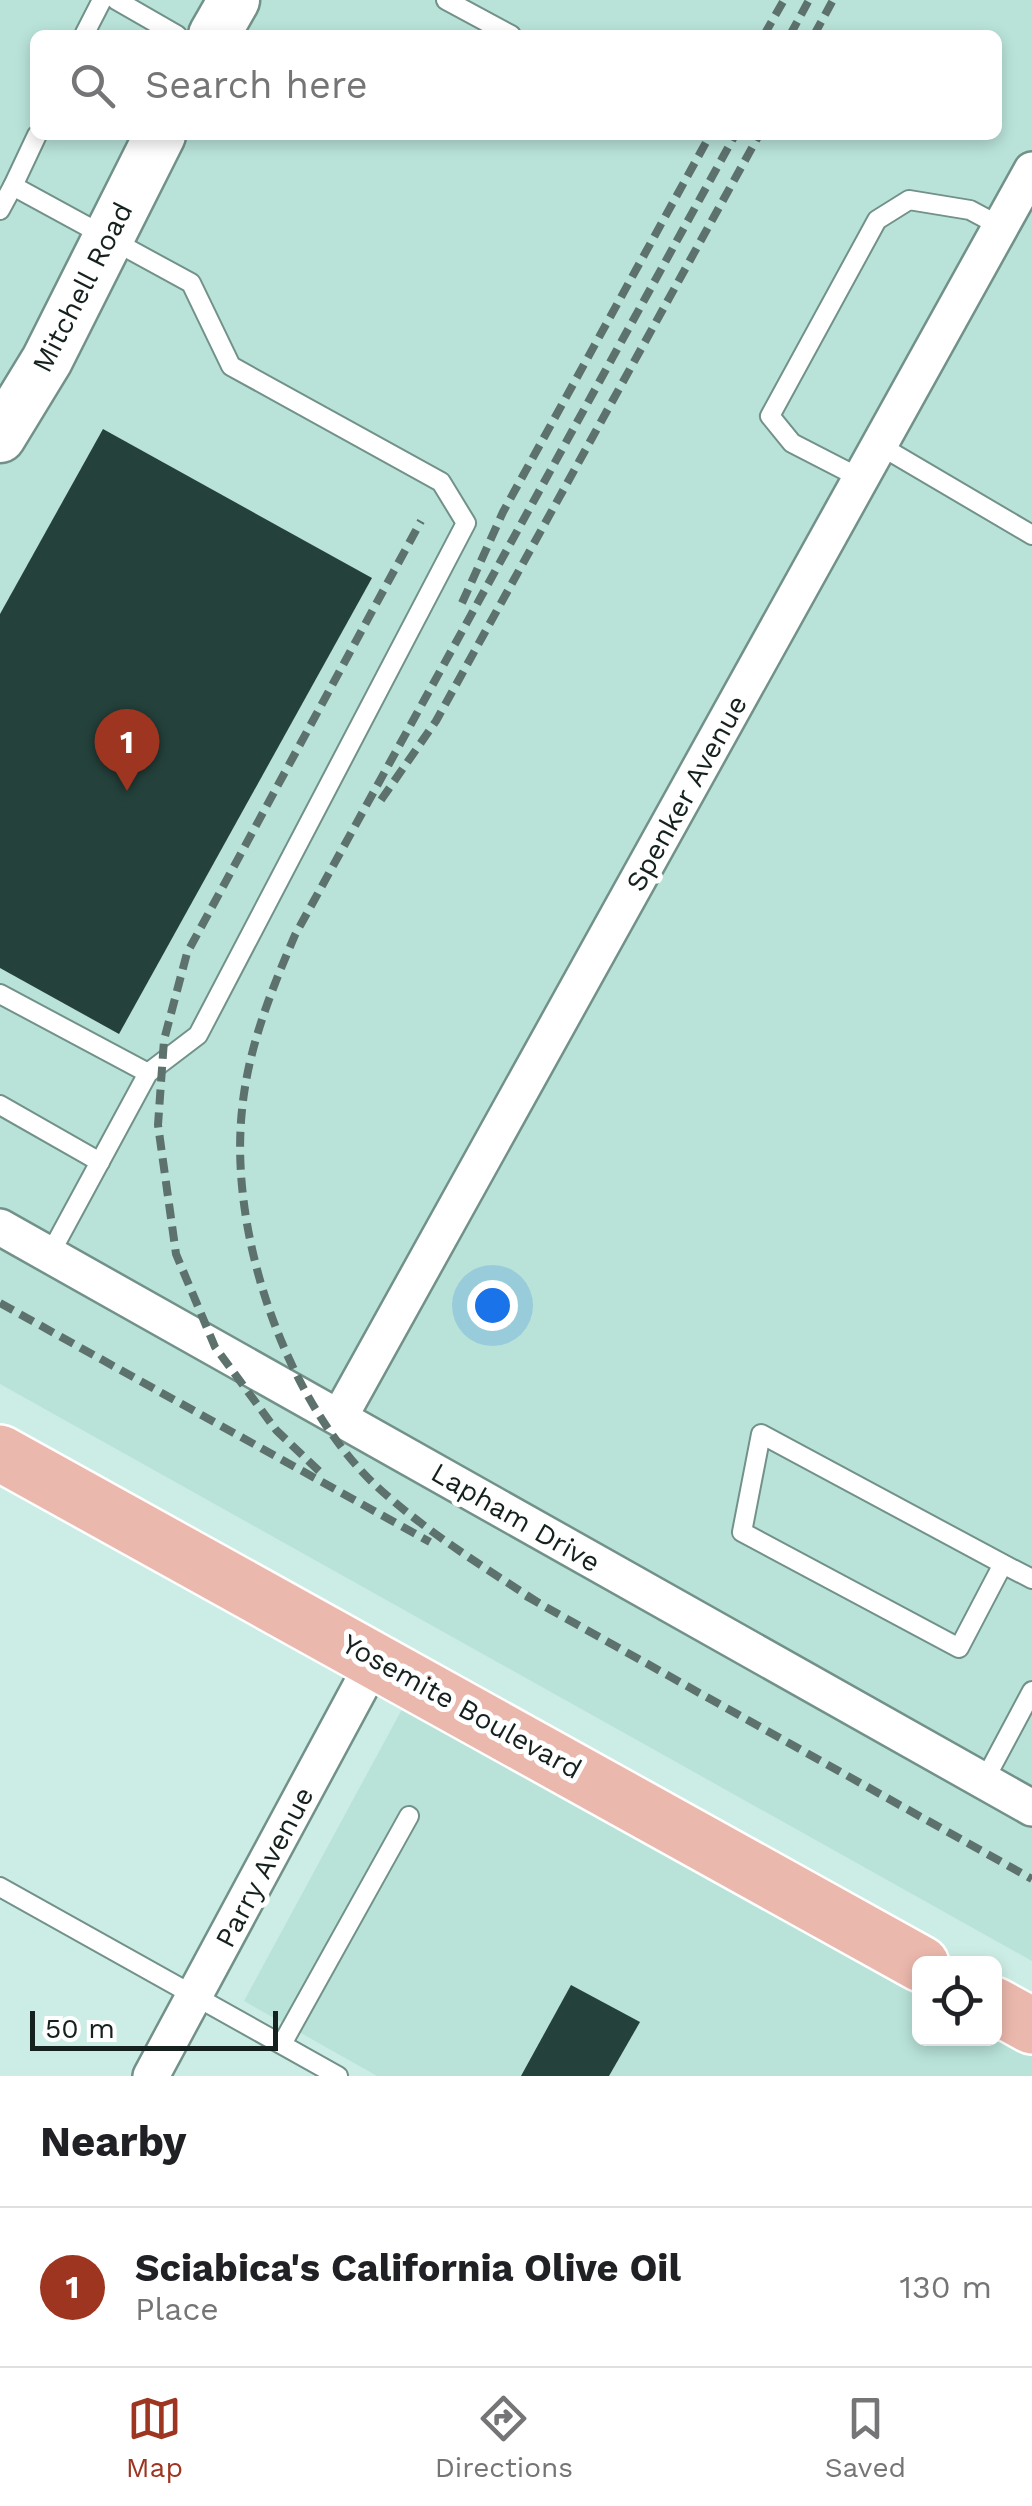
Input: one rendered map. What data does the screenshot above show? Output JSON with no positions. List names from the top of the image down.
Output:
{
  "streets": {
    "main road": ["Mitchell Road", "Yosemite Boulevard"],
    "street": ["Spenker Avenue", "Lapham Drive", "Parry Avenue"]
  },
  "crossings": [
    ["Spenker Avenue", "Lapham Drive"],
    ["Yosemite Boulevard", "Parry Avenue"]
  ],
  "scale_bar": "50 m",
  "page": {
    "search": "Search here",
    "pins": "1",
    "scale": "50 m",
    "heading": "Nearby",
    "list": [
      {
        "mark": "1",
        "name": "Sciabica's California Olive Oil",
        "note": "Place",
        "value": "130 m"
      }
    ],
    "nav": ["Map", "Directions", "Saved"]
  }
}
